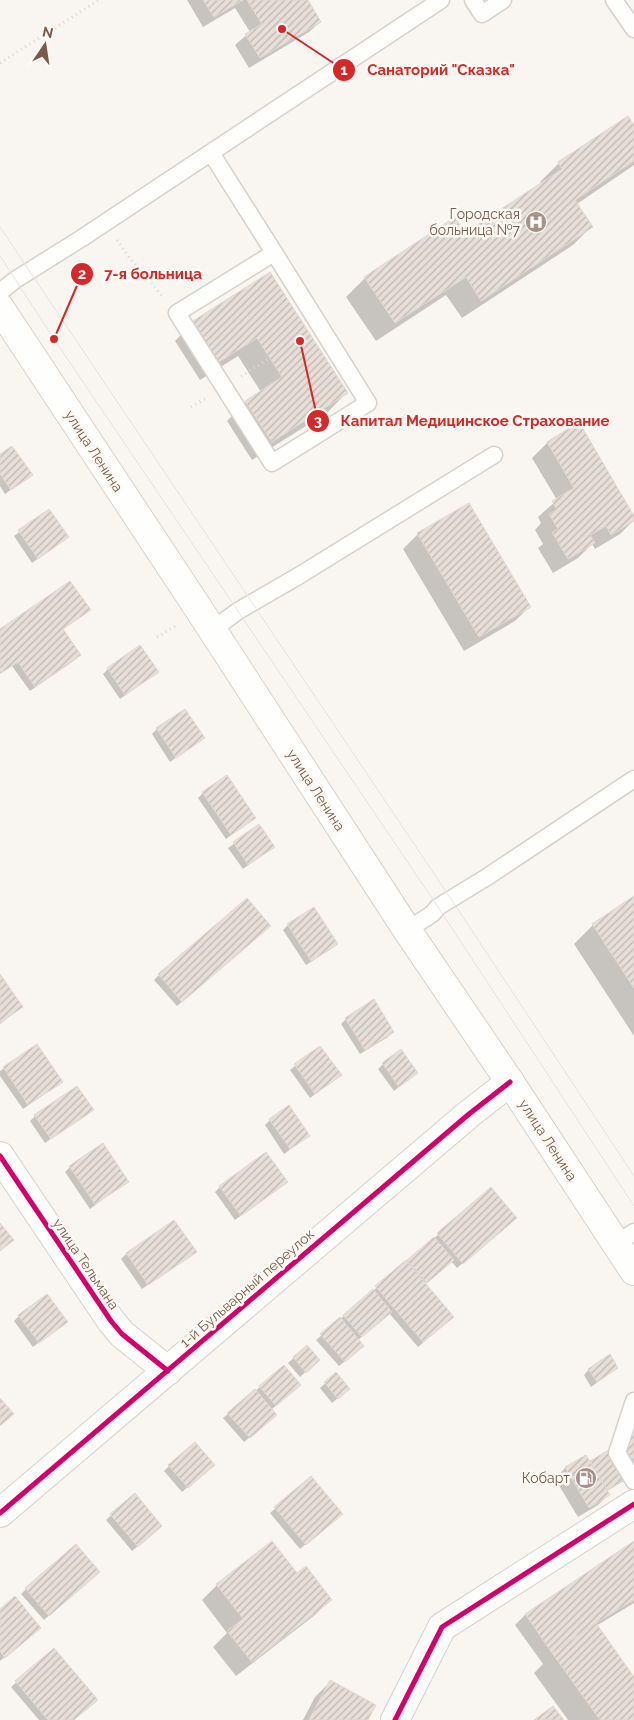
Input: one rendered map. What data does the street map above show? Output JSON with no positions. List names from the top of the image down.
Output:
{
  "streets": {
    "street": ["улица Ленина", "улица Тельмана", "1-й Бульварный переулок"]
  },
  "crossings": [
    ["улица Ленина", "1-й Бульварный переулок"],
    ["улица Тельмана", "1-й Бульварный переулок"]
  ],
  "places": {
    "other": ["Санаторий \"Сказка\"", "7-я больница", "Капитал Медицинское Страхование"],
    "hospital": ["Городская больница №7"],
    "fuel station": ["Кобарт"]
  },
  "north": "top"
}
